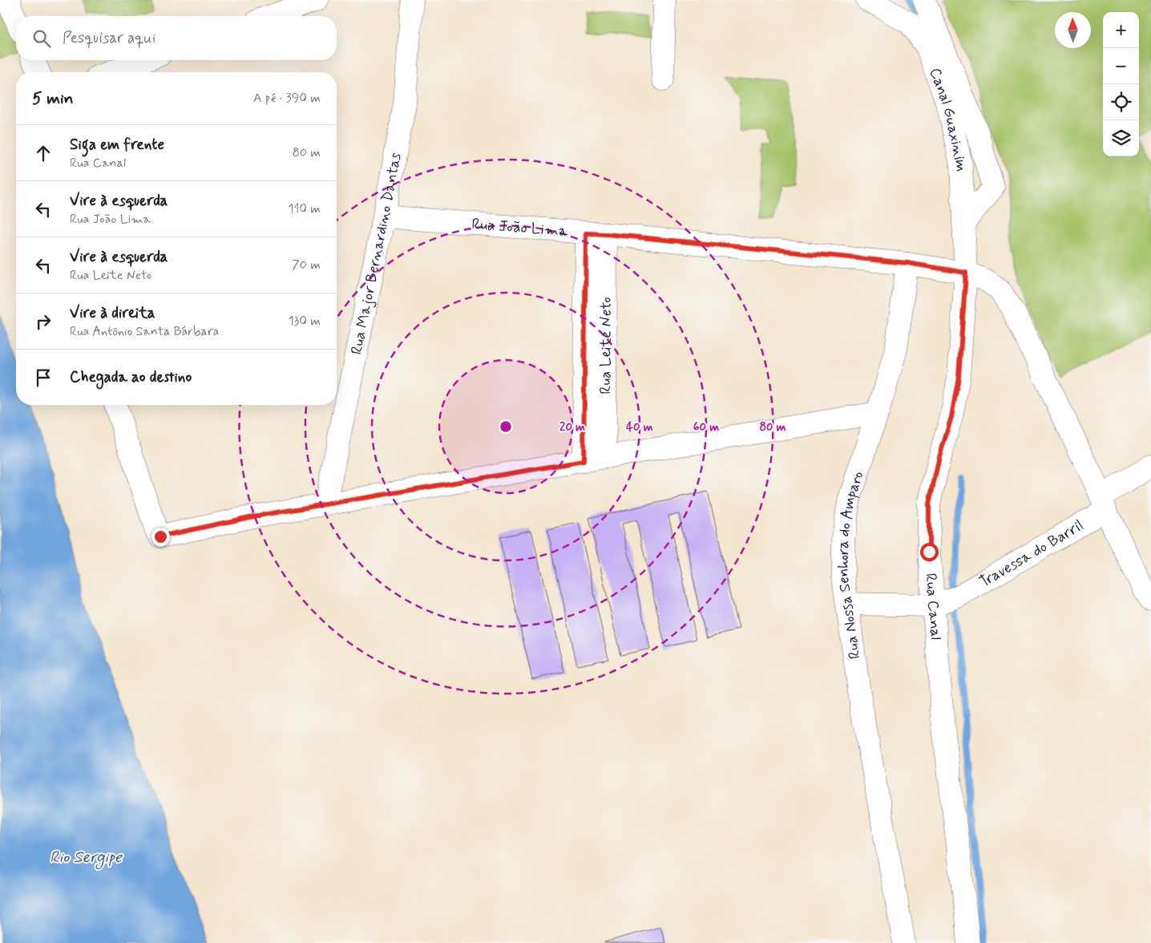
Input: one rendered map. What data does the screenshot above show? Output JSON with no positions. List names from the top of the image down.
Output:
{
  "streets": {
    "street": [
      "Canal Guaxinim",
      "Rua João Lima",
      "Rua Major Bernardino Dantas",
      "Rua Leite Neto",
      "Travessa do Barril",
      "Rua Nossa Senhora do Amparo",
      "Rua Canal"
    ]
  },
  "crossings": [
    ["Canal Guaxinim", "Rua João Lima"],
    ["Canal Guaxinim", "Rua Canal"],
    ["Rua João Lima", "Rua Major Bernardino Dantas"],
    ["Rua João Lima", "Rua Leite Neto"],
    ["Rua João Lima", "Travessa do Barril"],
    ["Rua João Lima", "Rua Nossa Senhora do Amparo"],
    ["Rua João Lima", "Rua Canal"],
    ["Travessa do Barril", "Rua Canal"]
  ],
  "water": ["Rio Sergipe"],
  "north": "top",
  "page": {
    "map_buttons": ["+", "−"],
    "search": "Pesquisar aqui",
    "heading": ["5 min", "A pé · 390 m"],
    "list": [
      ["Siga em frente", "Rua Canal", "80 m"],
      ["Vire à esquerda", "Rua João Lima", "110 m"],
      ["Vire à esquerda", "Rua Leite Neto", "70 m"],
      ["Vire à direita", "Rua Antônio Santa Bárbara", "130 m"],
      "Chegada ao destino"
    ]
  },
  "rings": [
    "20 m",
    "40 m",
    "60 m",
    "80 m"
  ]
}
